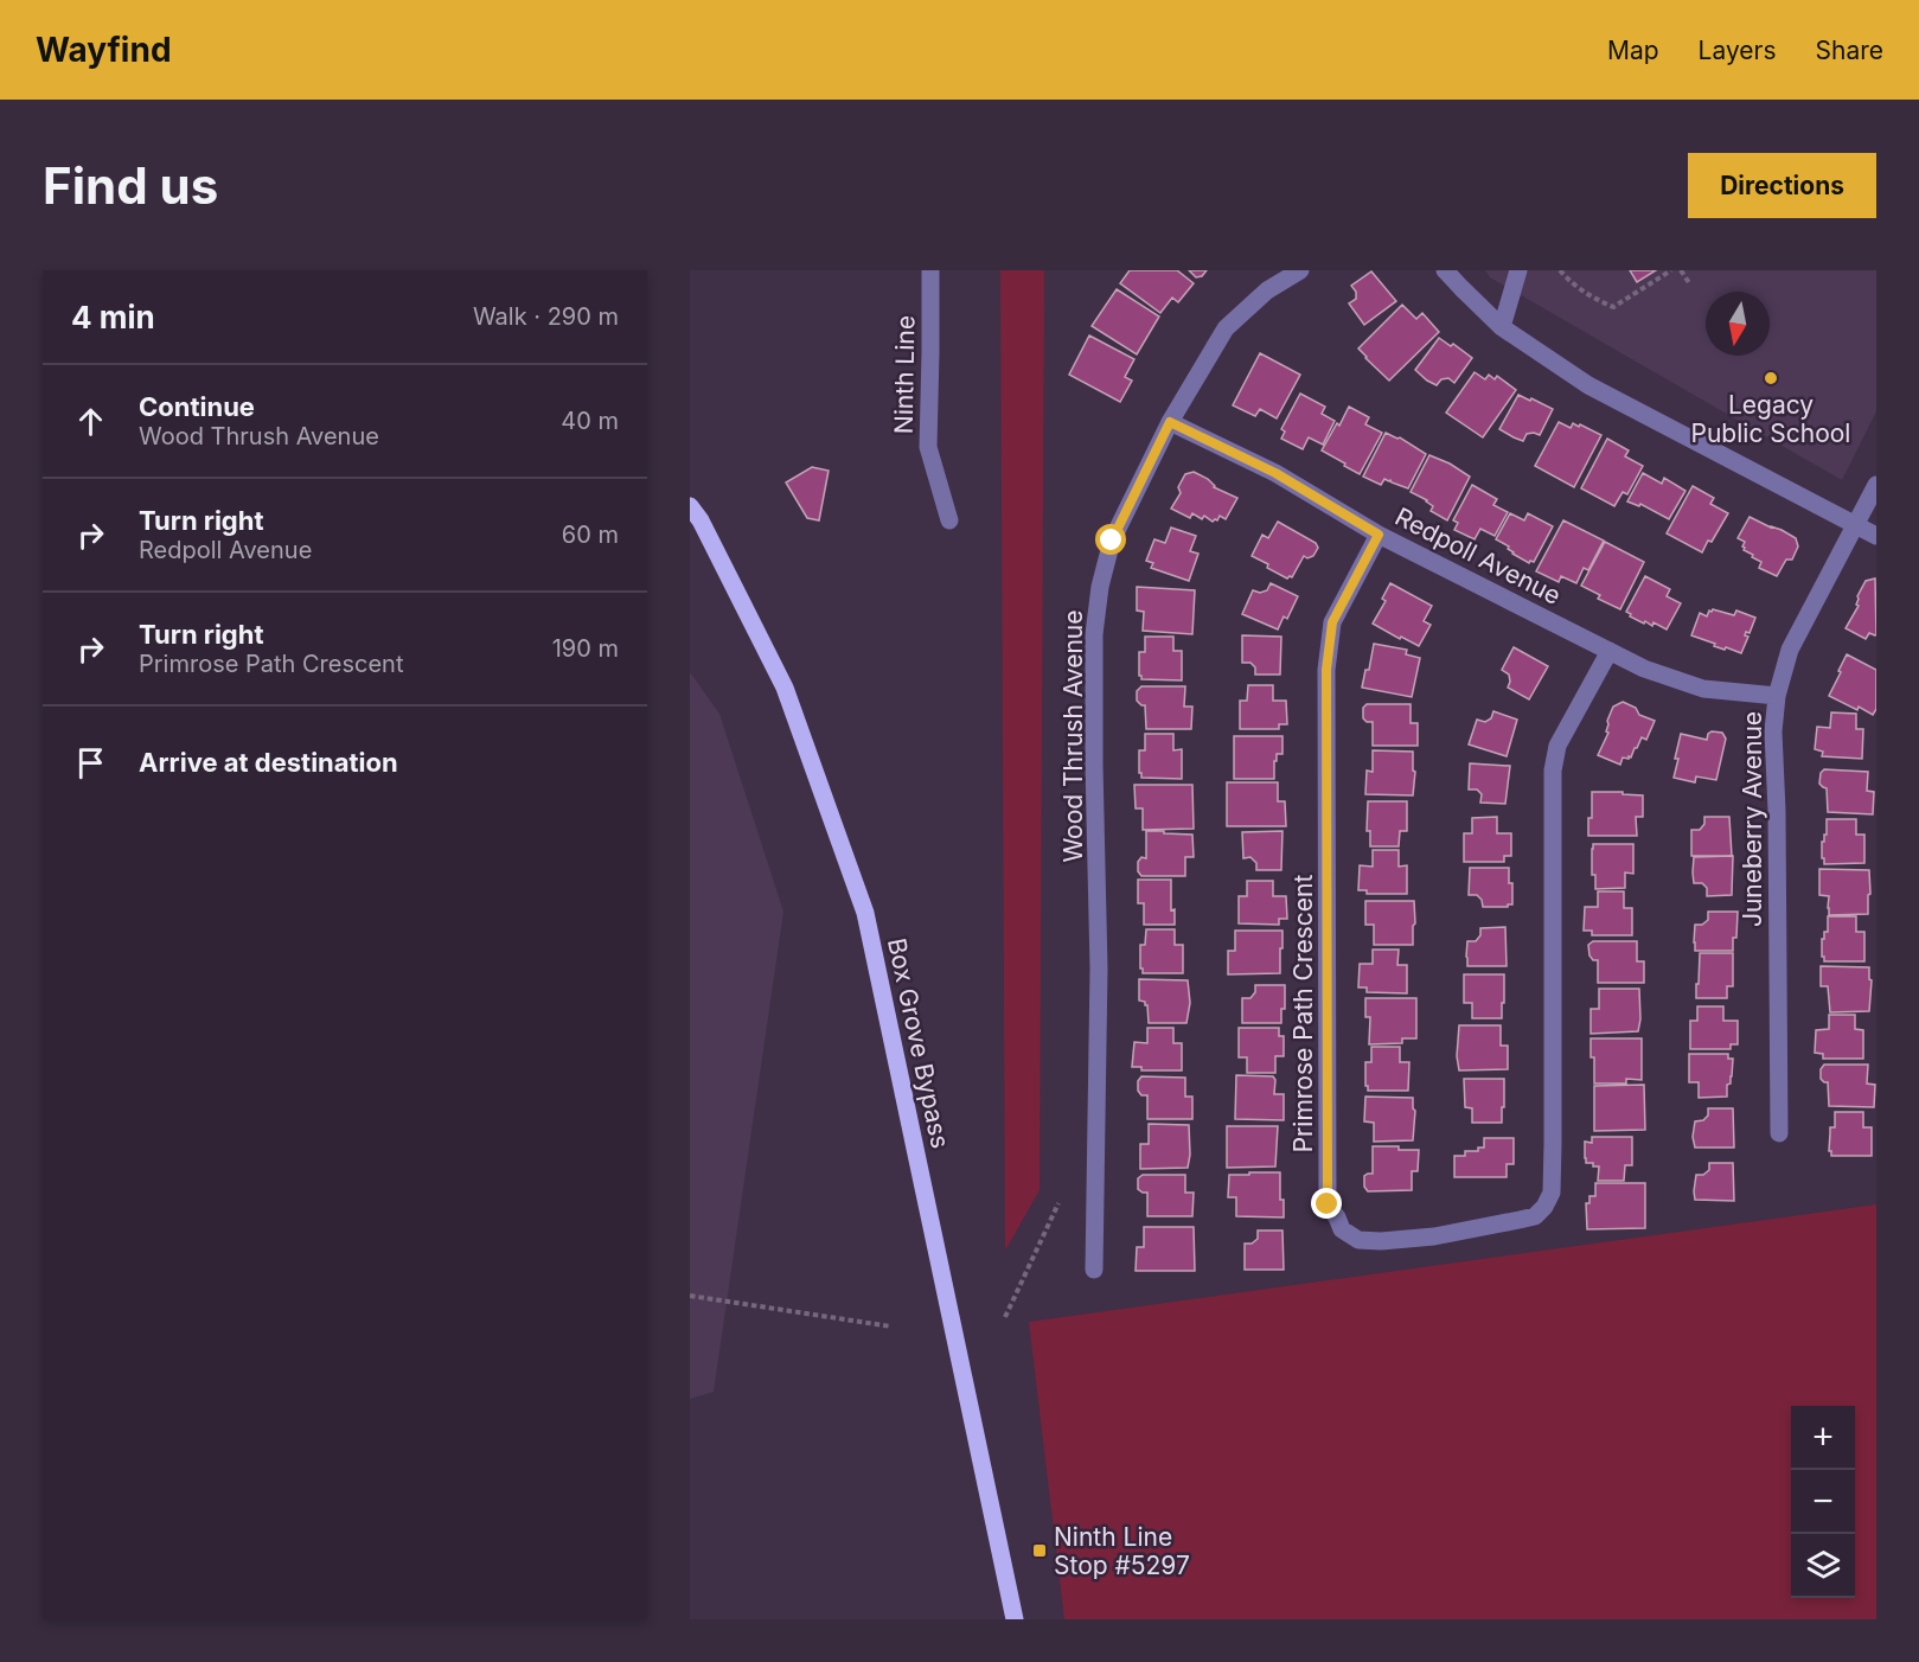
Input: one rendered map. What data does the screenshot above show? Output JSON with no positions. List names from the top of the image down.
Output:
{
  "streets": {
    "main road": ["Box Grove Bypass"],
    "street": [
      "Ninth Line",
      "Redpoll Avenue",
      "Wood Thrush Avenue",
      "Juneberry Avenue",
      "Primrose Path Crescent"
    ]
  },
  "crossings": [
    ["Redpoll Avenue", "Wood Thrush Avenue"],
    ["Redpoll Avenue", "Juneberry Avenue"],
    ["Redpoll Avenue", "Primrose Path Crescent"]
  ],
  "places": {
    "other": ["Legacy Public School"],
    "transit": ["Ninth Line Stop #5297"]
  },
  "north": "bottom",
  "page": {
    "header": "Wayfind",
    "nav": ["Map", "Layers", "Share"],
    "buttons": "Directions",
    "title": "Find us",
    "heading": ["4 min", "Walk · 290 m"],
    "list": [
      ["Continue", "Wood Thrush Avenue", "40 m"],
      ["Turn right", "Redpoll Avenue", "60 m"],
      ["Turn right", "Primrose Path Crescent", "190 m"],
      "Arrive at destination"
    ],
    "map_buttons": ["+", "−"]
  }
}
